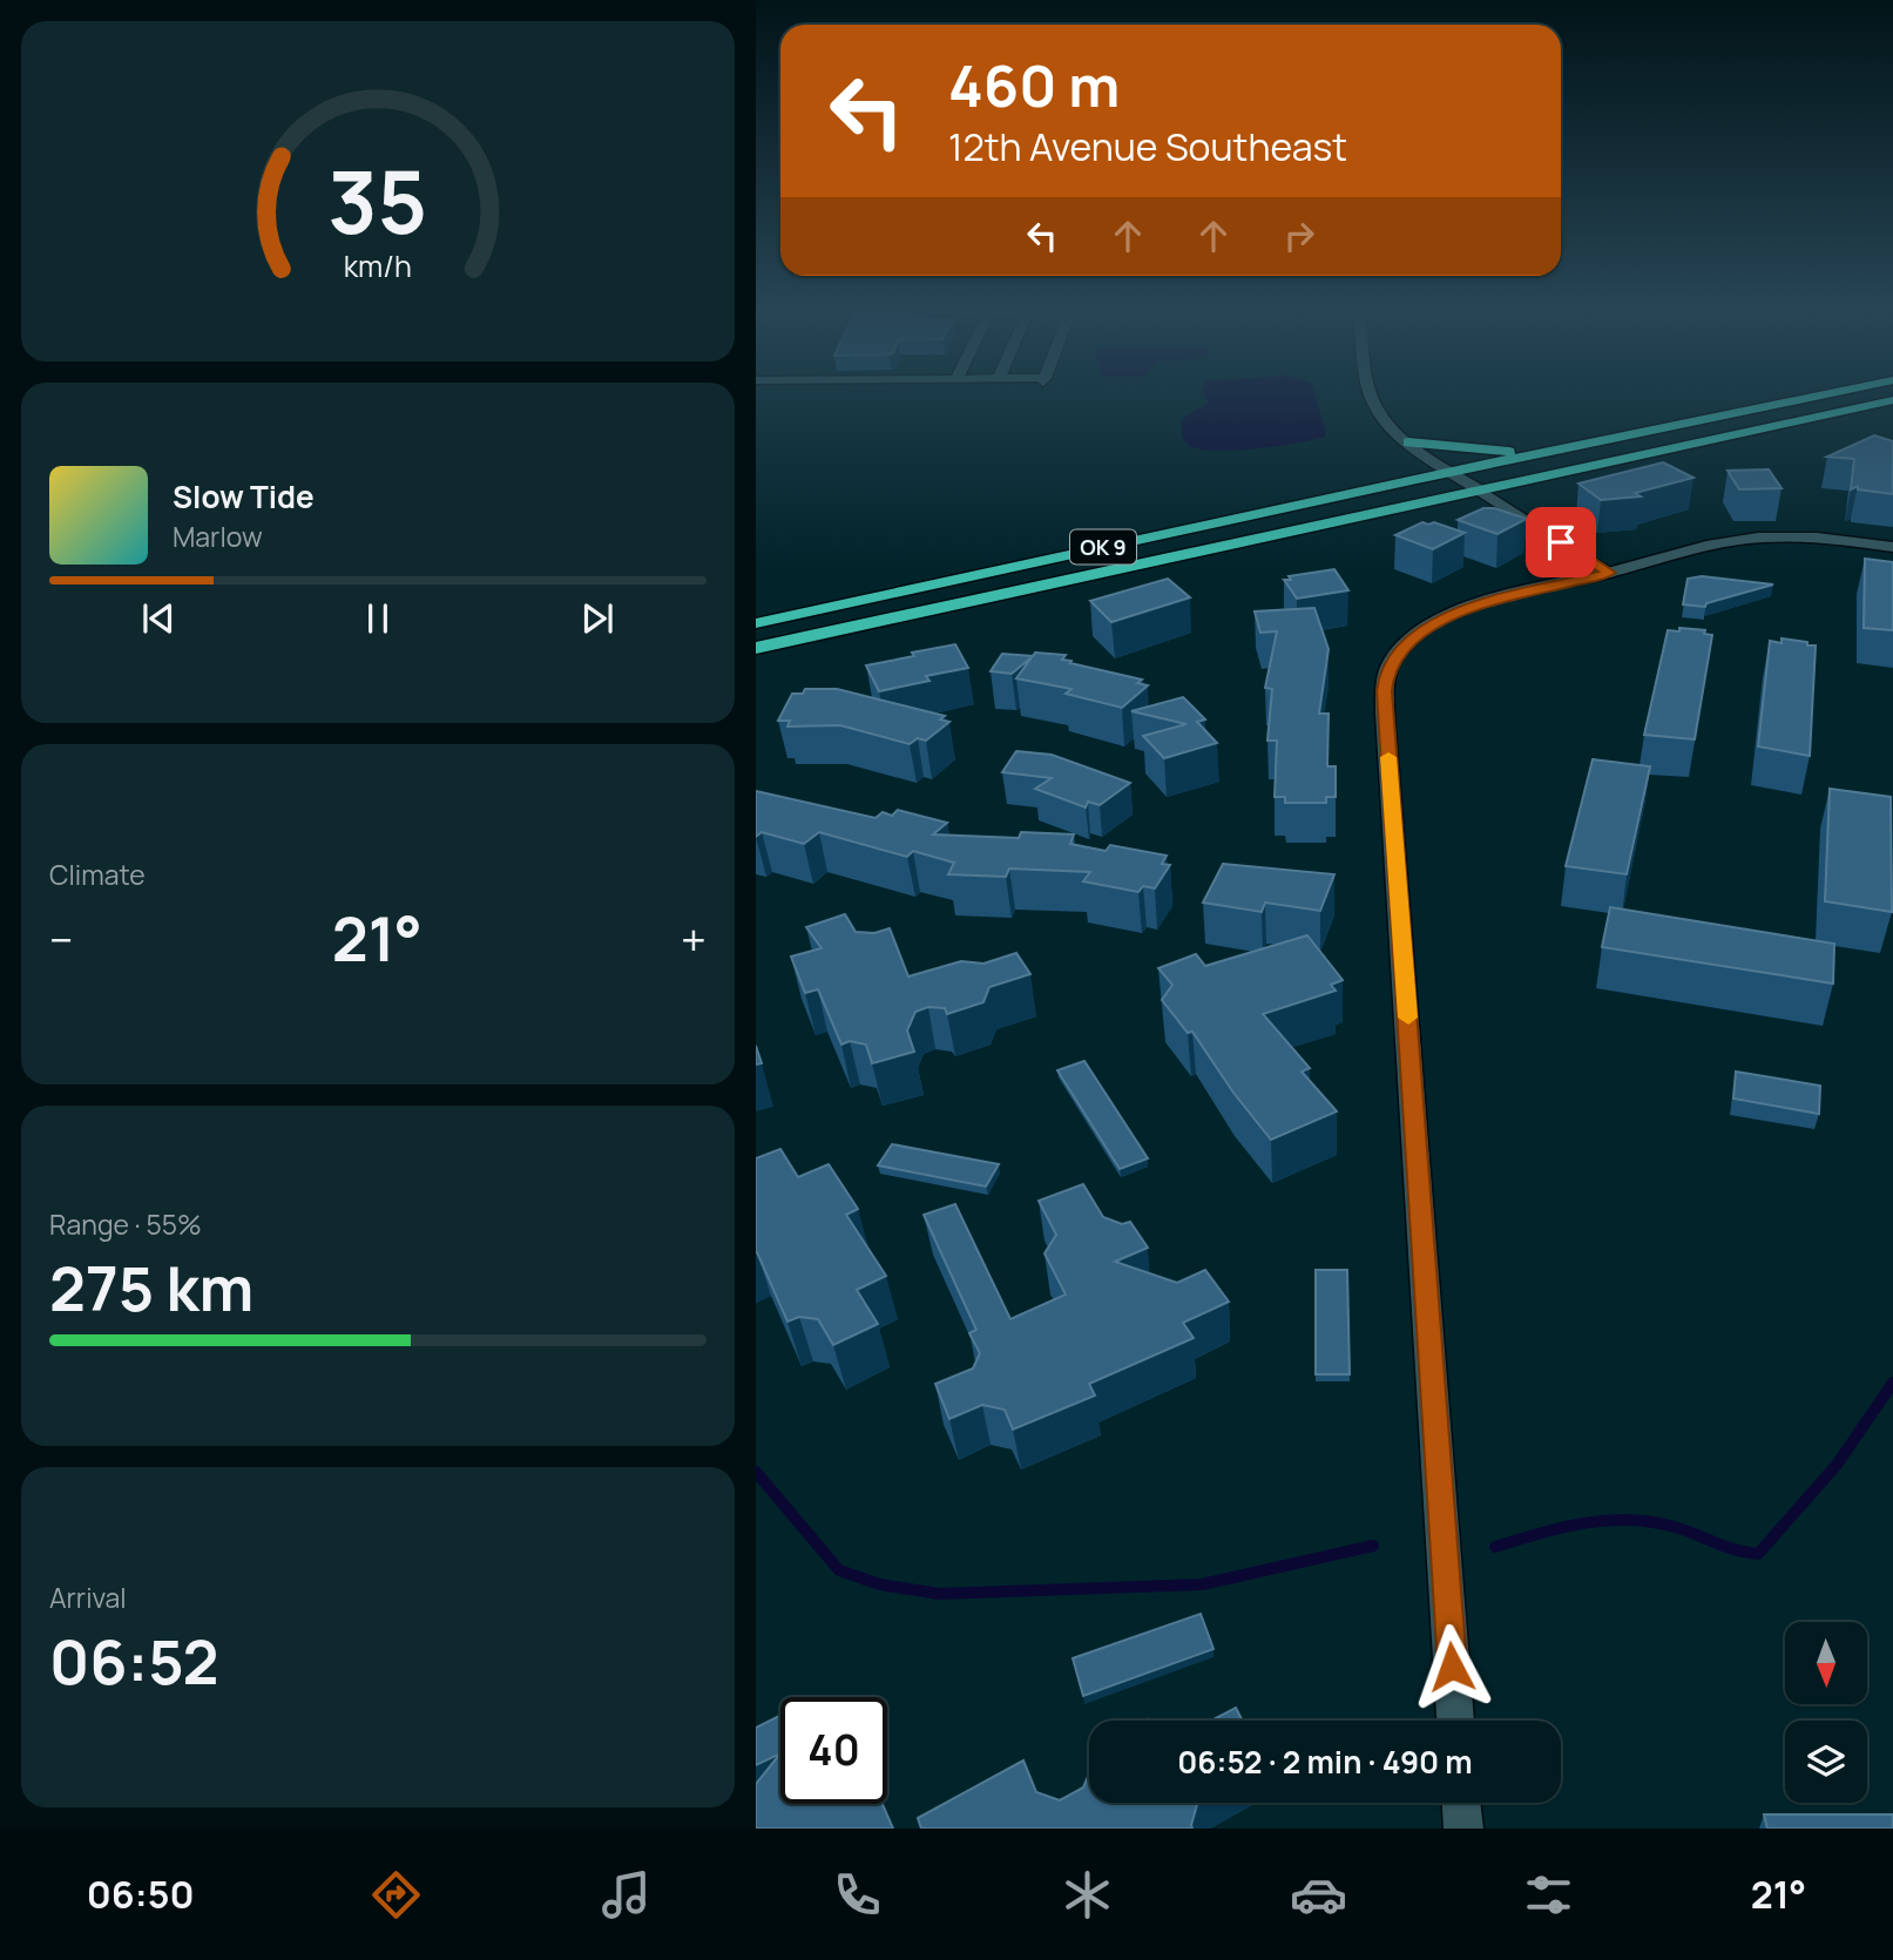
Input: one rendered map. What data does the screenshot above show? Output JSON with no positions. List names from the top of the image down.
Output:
{
  "streets": {
    "highway": ["OK 9"]
  },
  "north": "bottom",
  "page": {
    "turn": ["460 m", "12th Avenue Southeast"],
    "song": ["Slow Tide", "Marlow"],
    "tile": [
      "Climate",
      ["Range · 55%", "275 km"],
      ["Arrival", "06:52"]
    ],
    "heat": ["−", "21°", "+"],
    "limit": "40",
    "trip": "06:52 · 2 min · 490 m",
    "tabs": ["06:50", "21°"],
    "gauge": ["35", "km/h"]
  }
}
